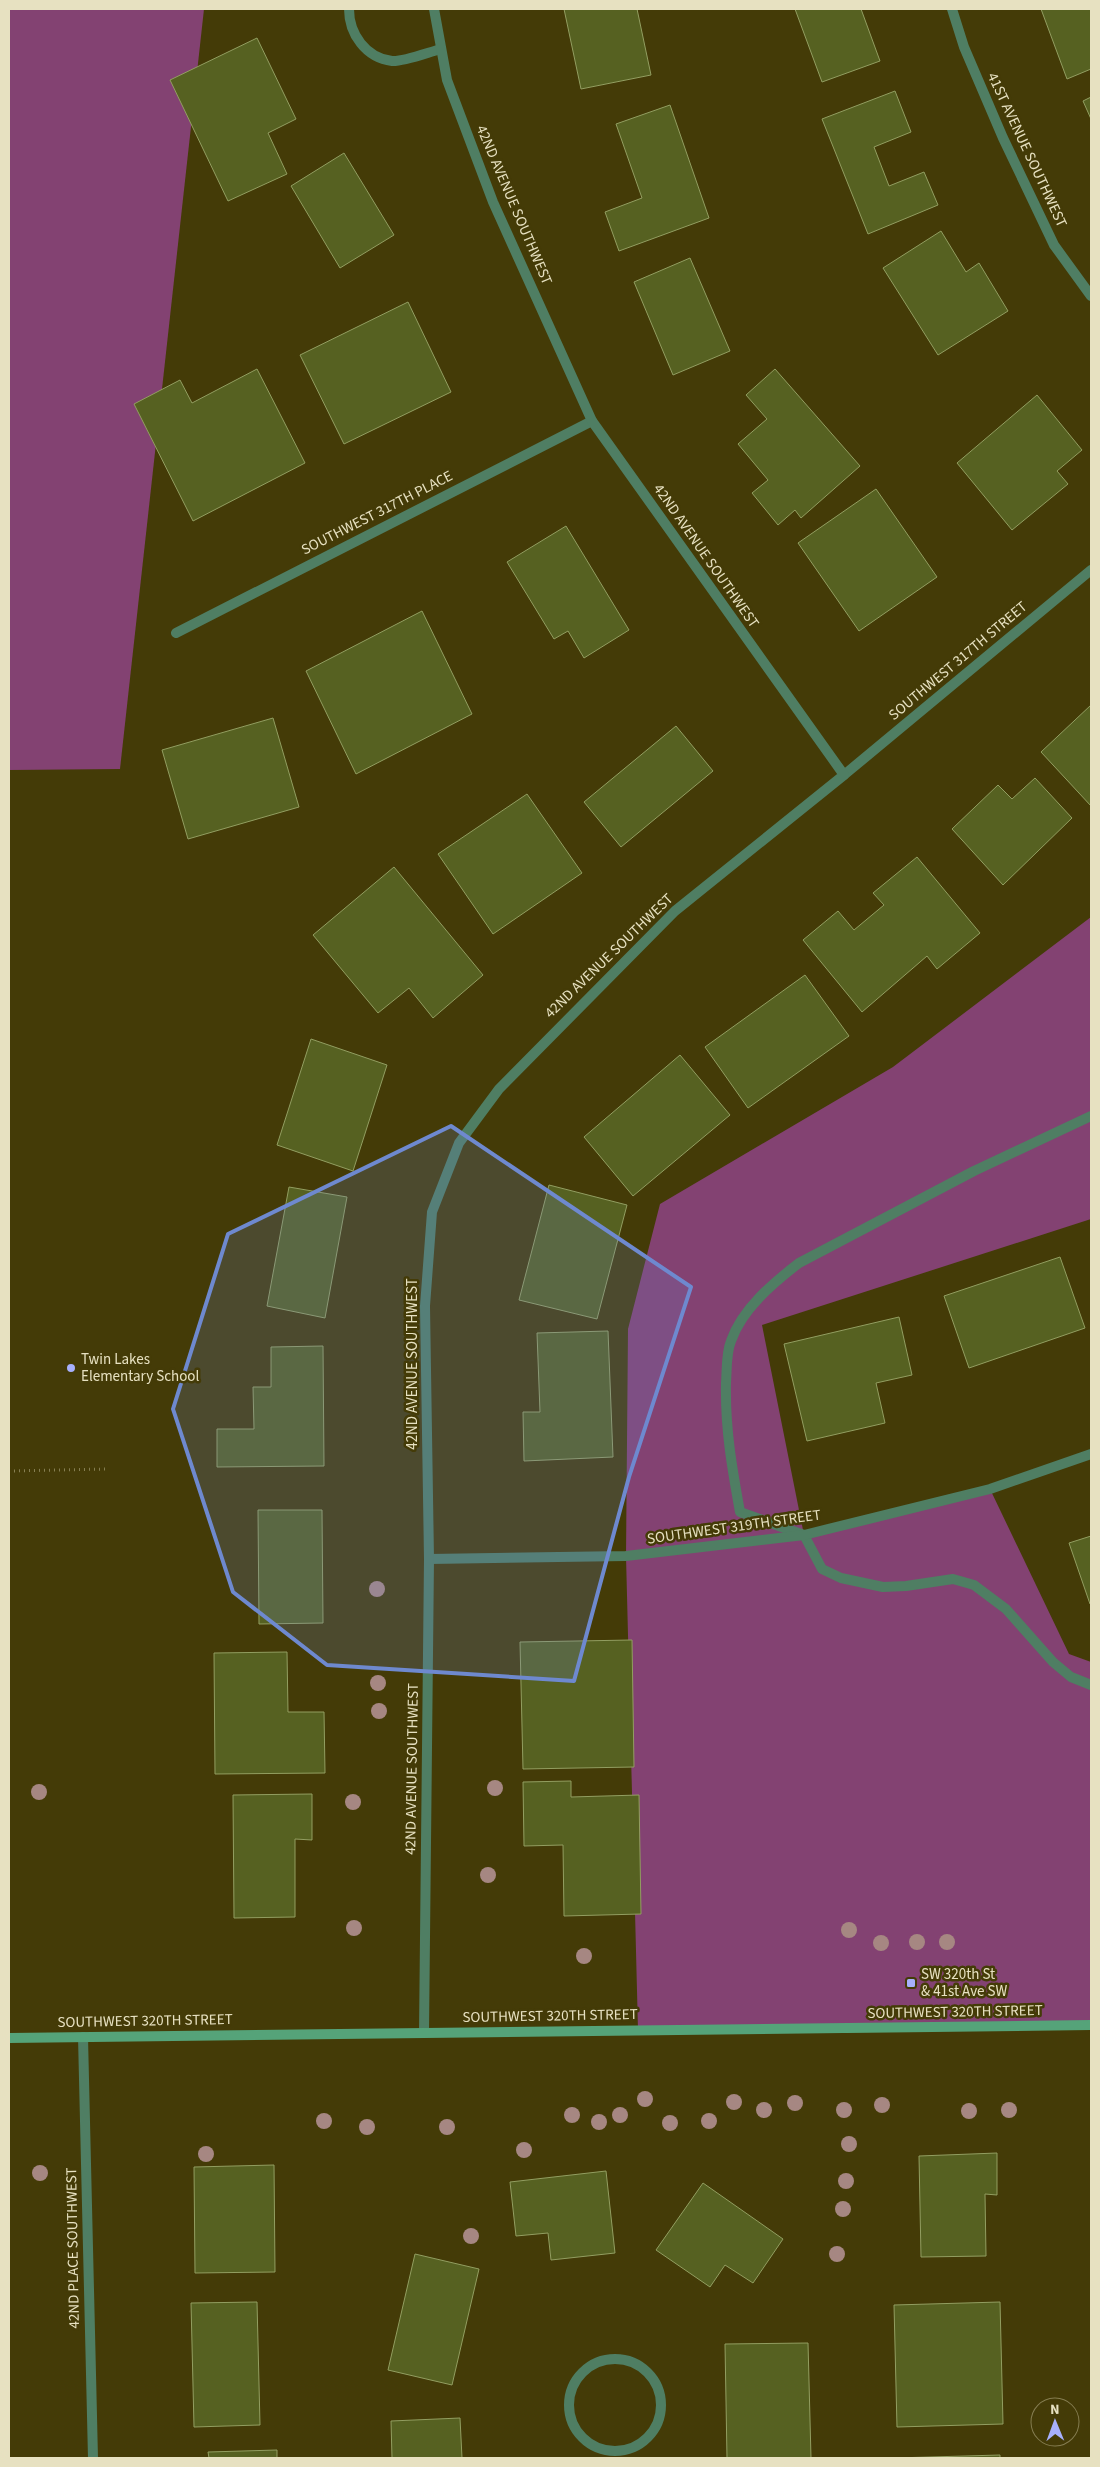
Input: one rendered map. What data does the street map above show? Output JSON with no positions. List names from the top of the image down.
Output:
{
  "streets": {
    "main road": ["SOUTHWEST 320TH STREET"],
    "street": [
      "41ST AVENUE SOUTHWEST",
      "42ND AVENUE SOUTHWEST",
      "SOUTHWEST 317TH PLACE",
      "SOUTHWEST 317TH STREET",
      "SOUTHWEST 319TH STREET",
      "42ND PLACE SOUTHWEST"
    ]
  },
  "crossings": [
    ["42ND AVENUE SOUTHWEST", "SOUTHWEST 317TH PLACE"],
    ["42ND AVENUE SOUTHWEST", "SOUTHWEST 317TH STREET"],
    ["42ND AVENUE SOUTHWEST", "SOUTHWEST 319TH STREET"],
    ["42ND AVENUE SOUTHWEST", "SOUTHWEST 320TH STREET"],
    ["SOUTHWEST 320TH STREET", "42ND PLACE SOUTHWEST"]
  ],
  "places": {
    "other": ["Twin Lakes Elementary School"],
    "transit": ["SW 320th St & 41st Ave SW"]
  },
  "north": "top"
}
